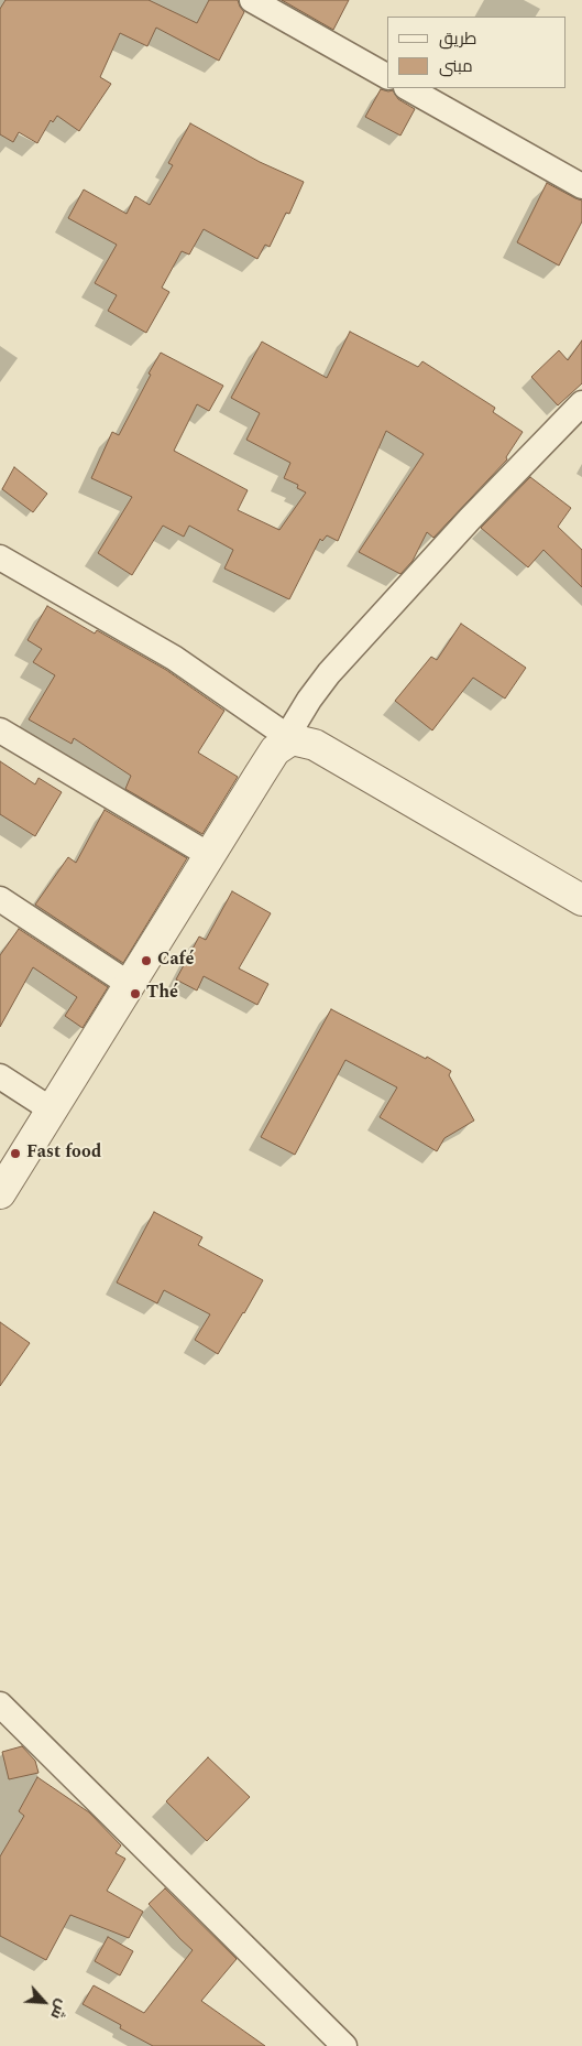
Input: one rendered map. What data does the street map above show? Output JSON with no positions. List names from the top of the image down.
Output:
{
  "places": ["Café", "Thé", "Fast food"],
  "legend": ["طريق", "مبنى"],
  "north": "bottom right"
}
